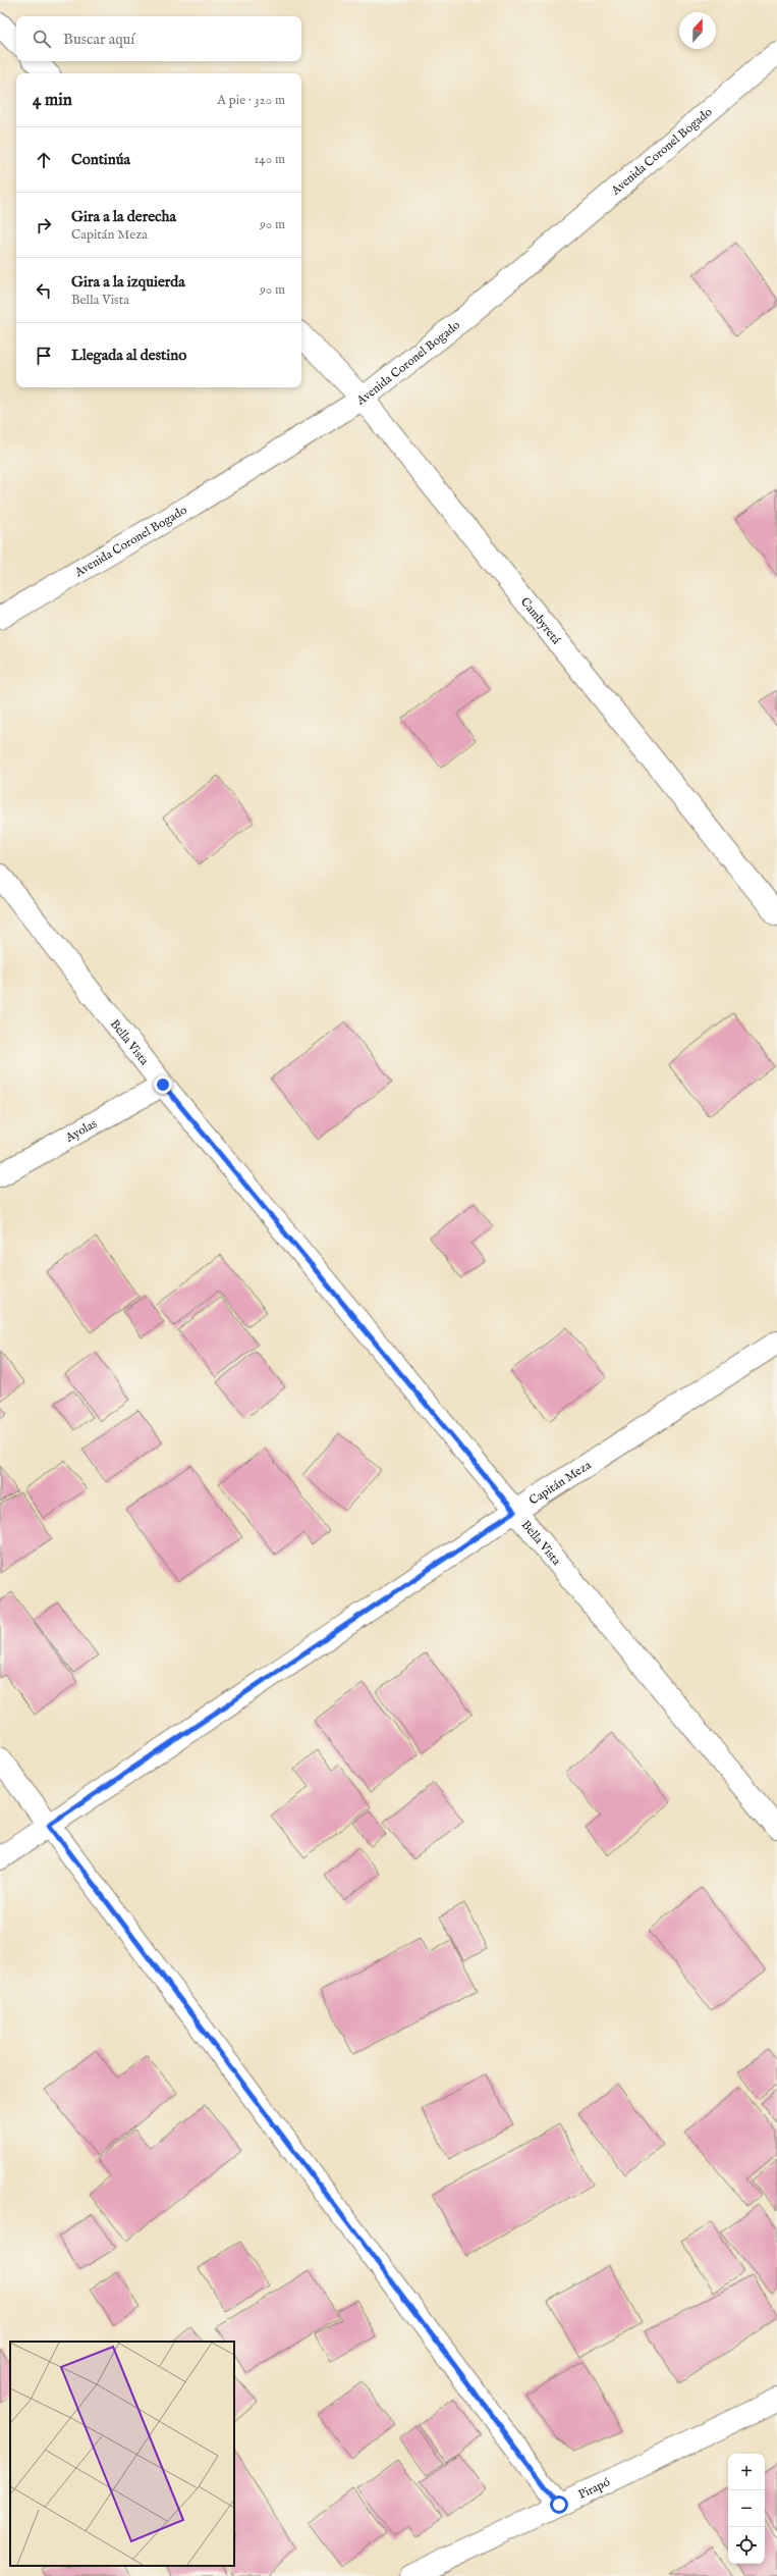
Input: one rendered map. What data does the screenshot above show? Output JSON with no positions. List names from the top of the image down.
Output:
{
  "streets": {
    "street": [
      "Avenida Coronel Bogado",
      "Cambyretá",
      "Bella Vista",
      "Ayolas",
      "Capitán Meza",
      "Pirapó"
    ]
  },
  "crossings": [
    ["Avenida Coronel Bogado", "Cambyretá"],
    ["Bella Vista", "Ayolas"],
    ["Bella Vista", "Capitán Meza"]
  ],
  "north": "top",
  "page": {
    "search": "Buscar aquí",
    "heading": ["4 min", "A pie · 320 m"],
    "list": [
      ["Continúa", "140 m"],
      ["Gira a la derecha", "Capitán Meza", "90 m"],
      ["Gira a la izquierda", "Bella Vista", "90 m"],
      "Llegada al destino"
    ],
    "map_buttons": ["+", "−"]
  }
}
